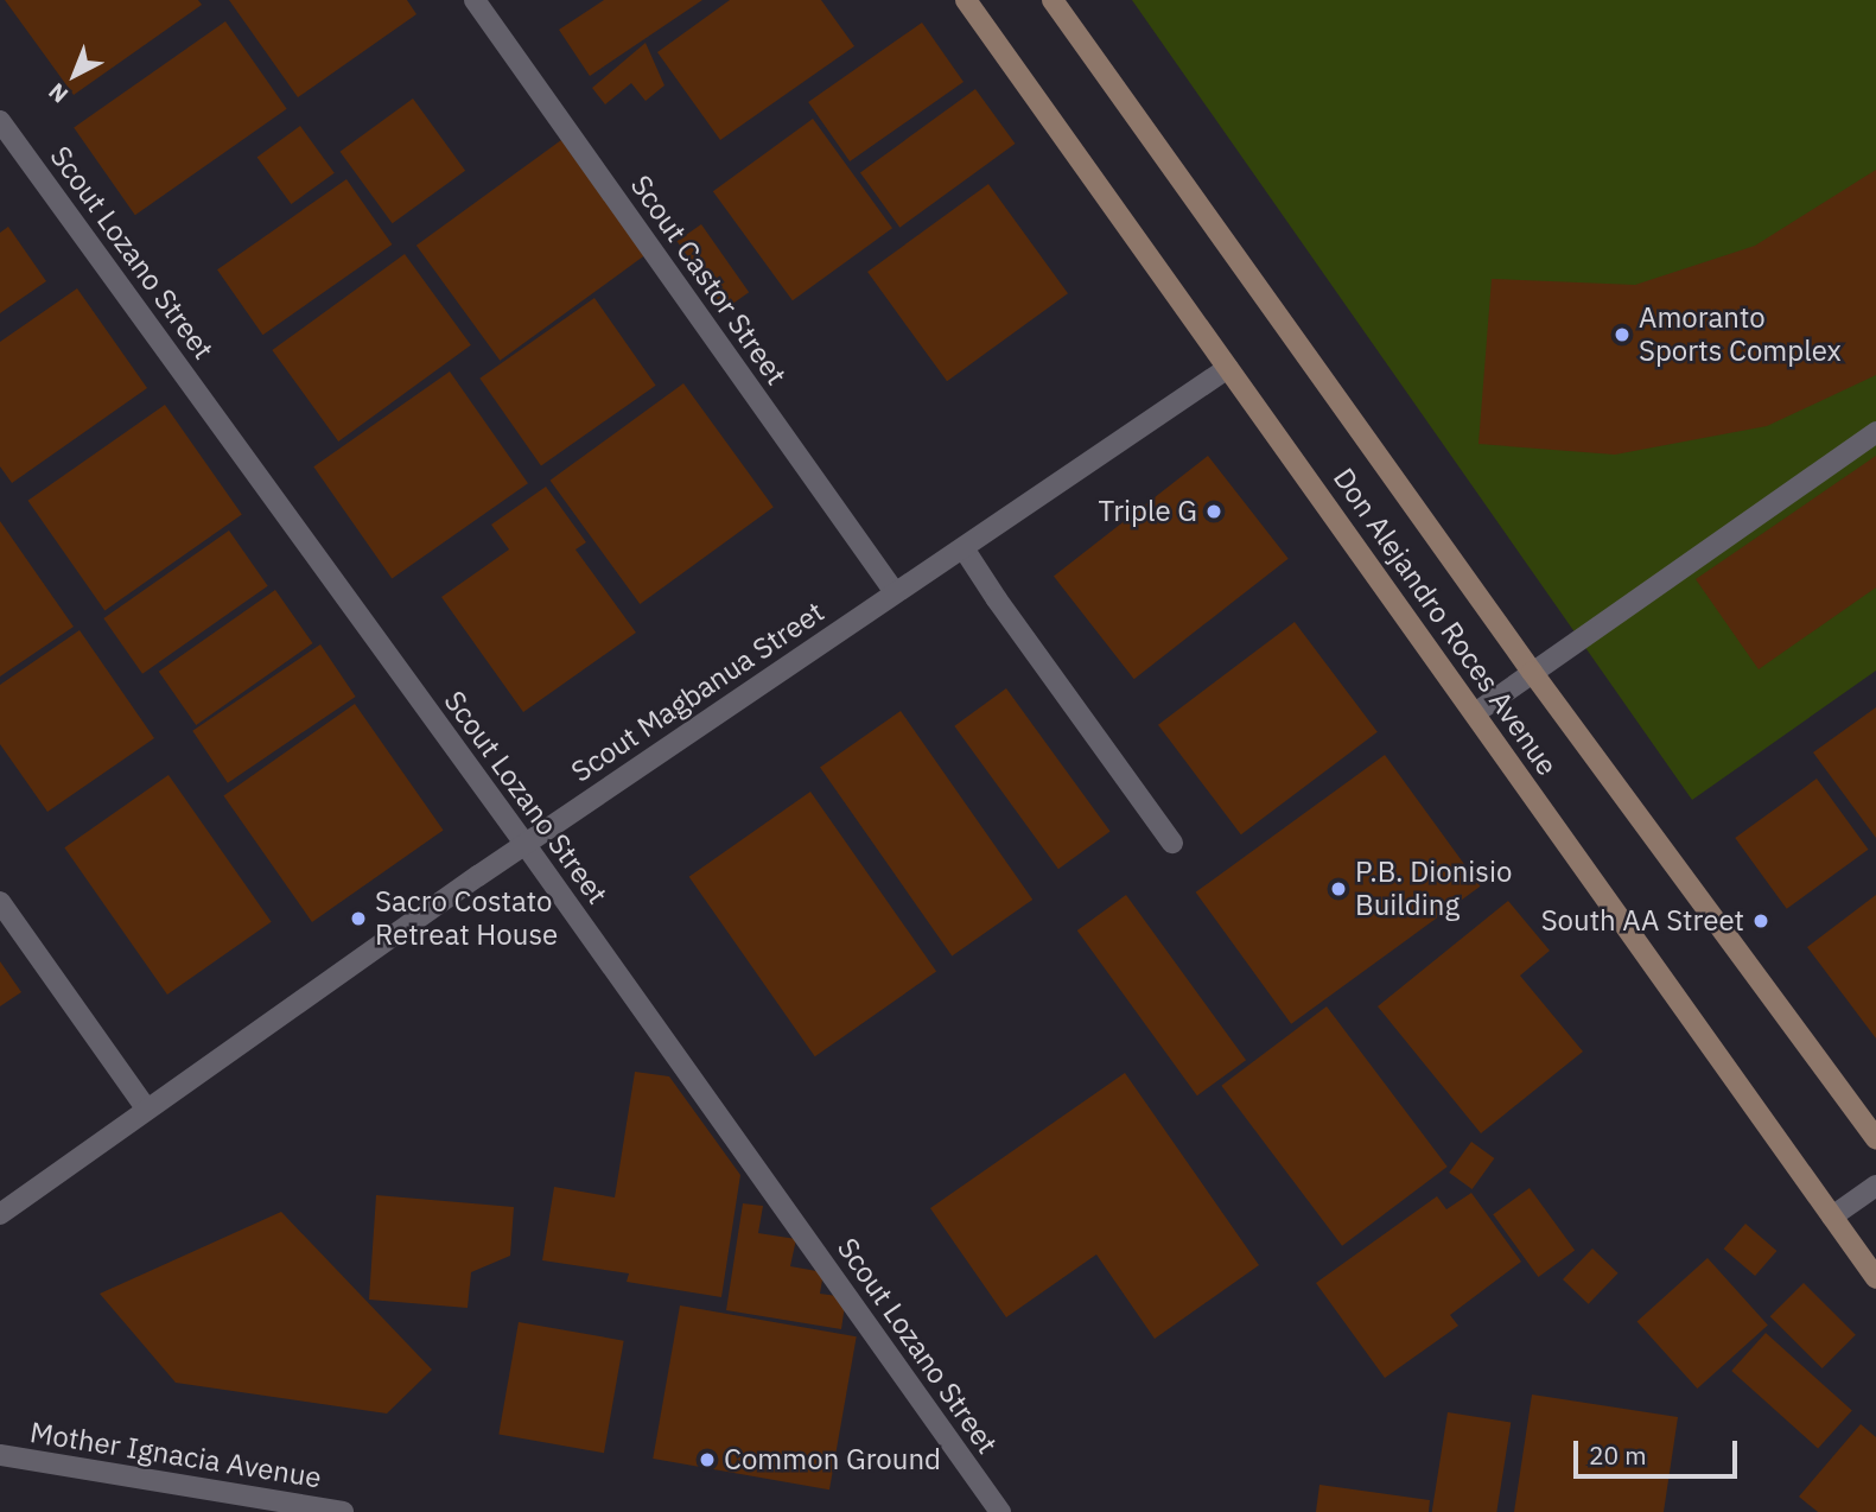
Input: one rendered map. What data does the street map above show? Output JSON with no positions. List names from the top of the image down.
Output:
{
  "streets": {
    "main road": ["Don Alejandro Roces Avenue"],
    "street": [
      "Scout Lozano Street",
      "Scout Castor Street",
      "Scout Magbanua Street",
      "Mother Ignacia Avenue"
    ]
  },
  "crossings": [
    ["Scout Lozano Street", "Scout Magbanua Street"],
    ["Scout Castor Street", "Scout Magbanua Street"],
    ["Don Alejandro Roces Avenue", "Scout Magbanua Street"]
  ],
  "places": [
    "Amoranto Sports Complex",
    "Triple G",
    "P.B. Dionisio Building",
    "Sacro Costato Retreat House",
    "South AA Street",
    "Common Ground"
  ],
  "scale_bar": "20 m",
  "north": "bottom left"
}
